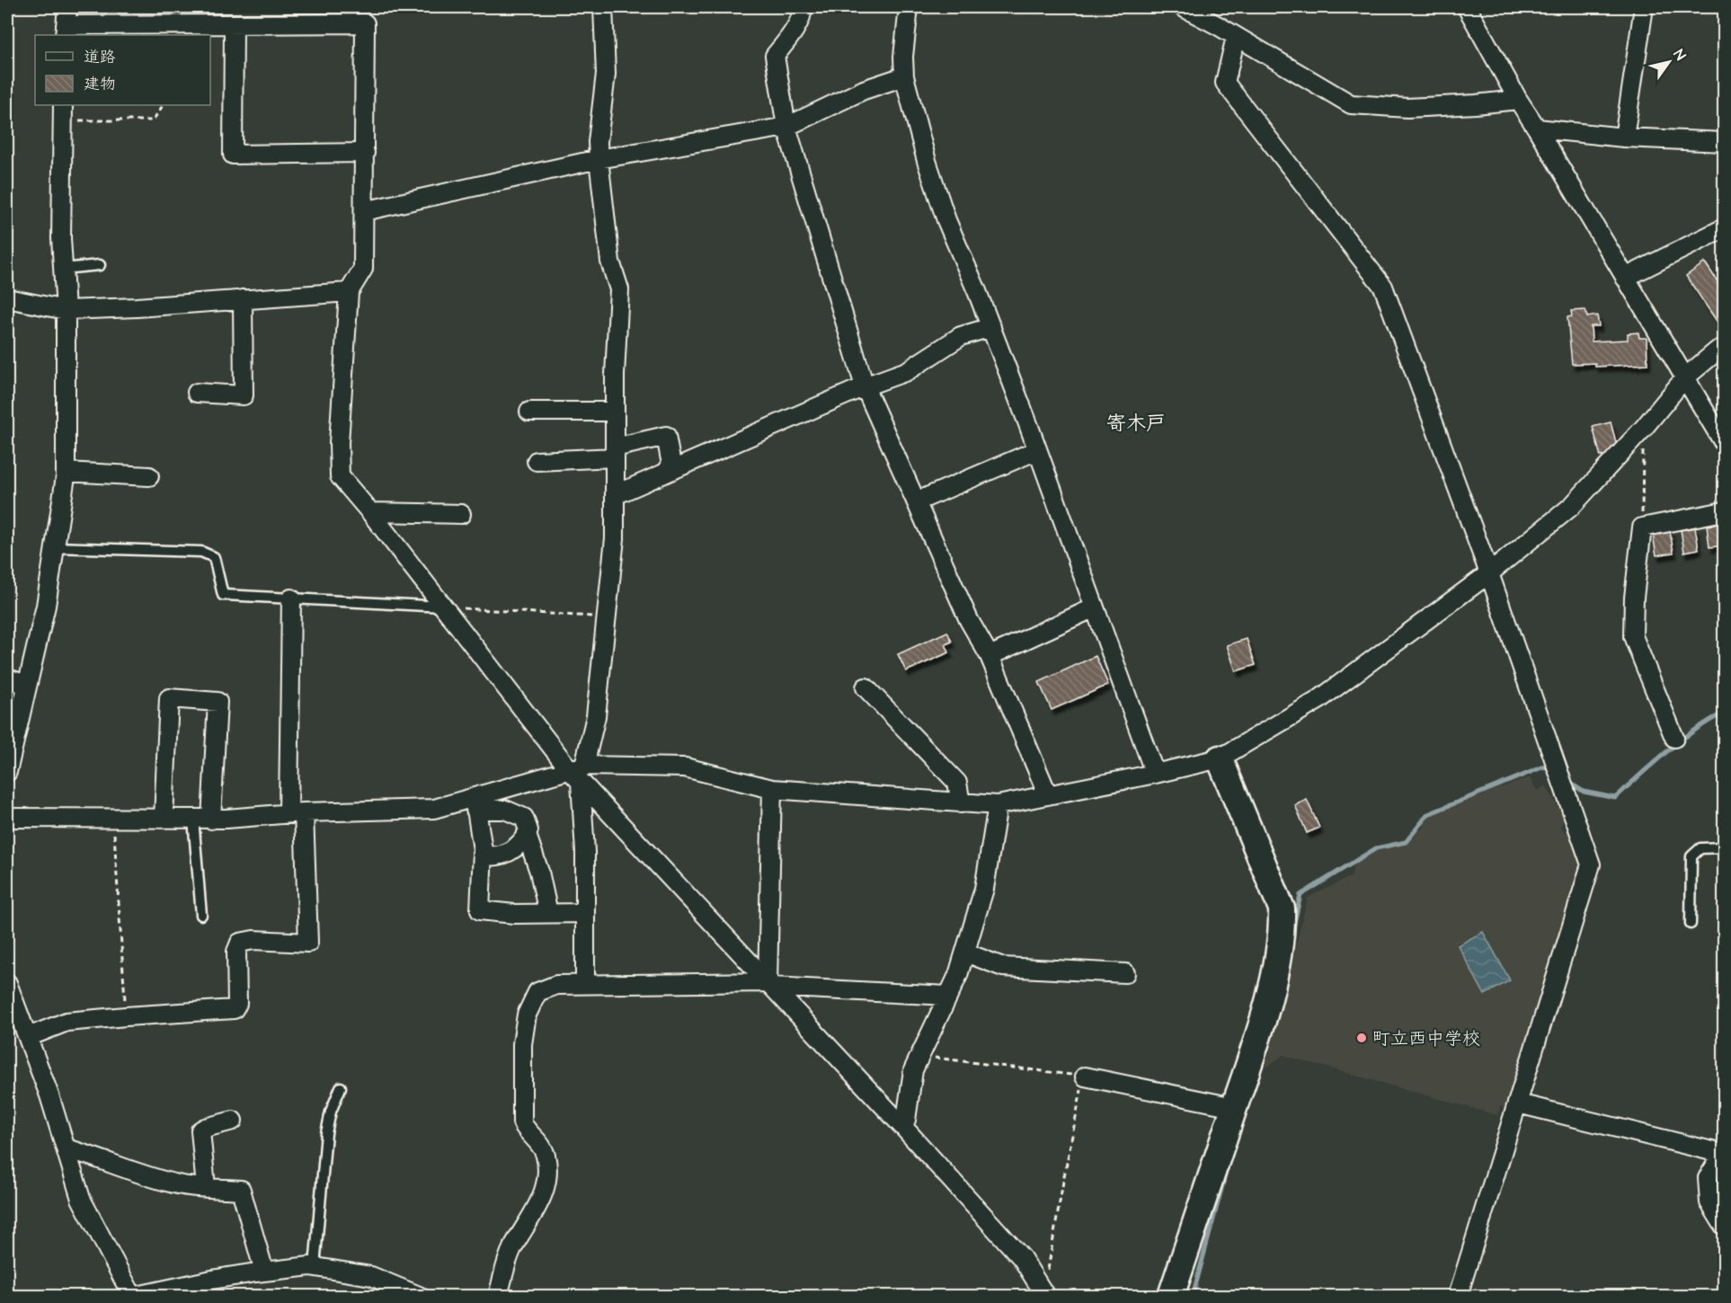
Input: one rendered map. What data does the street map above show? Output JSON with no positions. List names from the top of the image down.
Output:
{
  "districts": ["寄木戸"],
  "places": ["町立西中学校"],
  "legend": ["道路", "建物"],
  "north": "top right"
}
